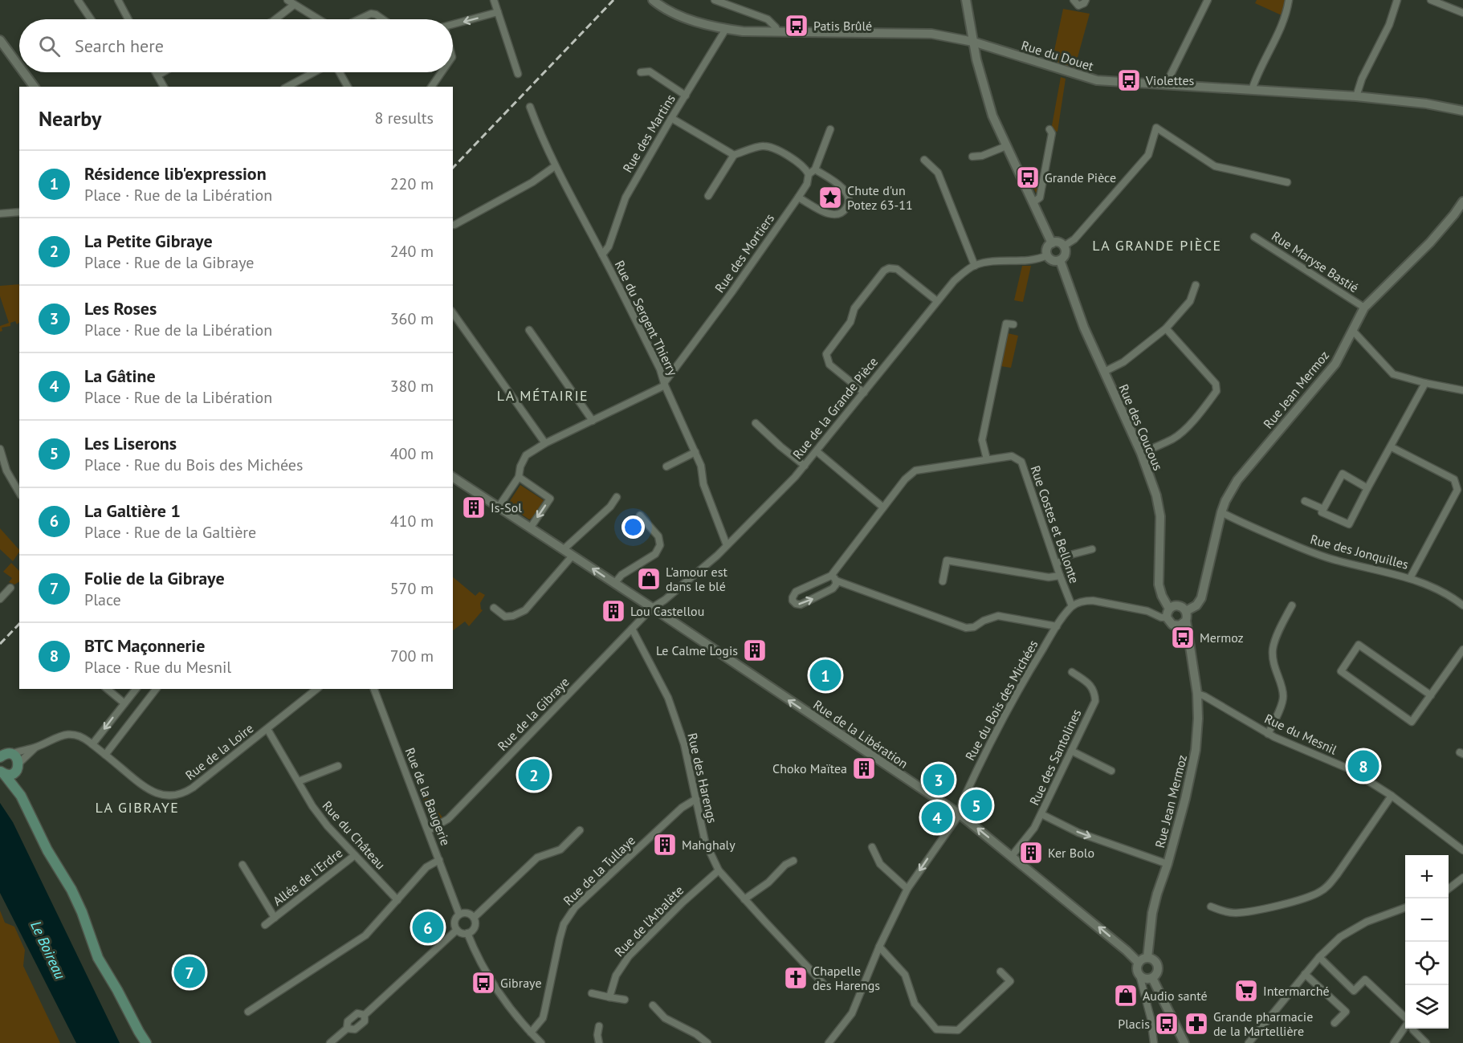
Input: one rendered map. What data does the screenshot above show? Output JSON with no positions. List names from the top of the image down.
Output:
{
  "streets": {
    "street": [
      "Rue du Douet",
      "Rue des Martins",
      "Rue des Mortiers",
      "Rue Maryse Bastié",
      "Rue du Sergent Thierry",
      "Rue Jean Mermoz",
      "Rue de la Grande Pièce",
      "Rue des Coucous",
      "Rue Costes et Bellonte",
      "Rue des Jonquilles",
      "Rue du Bois des Michées",
      "Rue de la Gibraye",
      "Rue de la Libération",
      "Rue du Mesnil",
      "Rue de la Loire",
      "Rue des Santolines",
      "Rue des Harengs",
      "Rue de la Baugerie",
      "Rue du Château",
      "Rue de la Tullaye",
      "Allée de l'Erdre",
      "Rue de l'Arbalète"
    ]
  },
  "crossings": [
    ["Rue du Douet", "Rue des Martins"],
    ["Rue des Martins", "Rue du Sergent Thierry"],
    ["Rue des Mortiers", "Rue du Sergent Thierry"],
    ["Rue des Mortiers", "Rue de la Libération"],
    ["Rue Maryse Bastié", "Rue Jean Mermoz"],
    ["Rue du Sergent Thierry", "Rue de la Grande Pièce"],
    ["Rue Jean Mermoz", "Rue des Jonquilles"],
    ["Rue Jean Mermoz", "Rue de la Libération"],
    ["Rue Jean Mermoz", "Rue du Mesnil"],
    ["Rue de la Grande Pièce", "Rue des Coucous"],
    ["Rue de la Grande Pièce", "Rue de la Gibraye"],
    ["Rue de la Grande Pièce", "Rue de la Libération"],
    ["Rue Costes et Bellonte", "Rue du Bois des Michées"],
    ["Rue du Bois des Michées", "Rue de la Libération"],
    ["Rue de la Gibraye", "Rue de la Libération"],
    ["Rue de la Gibraye", "Rue des Harengs"],
    ["Rue de la Gibraye", "Rue de la Baugerie"],
    ["Rue de la Libération", "Rue des Santolines"],
    ["Rue de la Loire", "Rue du Château"],
    ["Rue des Harengs", "Rue de la Tullaye"],
    ["Rue des Harengs", "Rue de l'Arbalète"],
    ["Rue du Château", "Allée de l'Erdre"]
  ],
  "one_way": ["Rue de la Libération"],
  "districts": ["LA GRANDE PIÈCE", "LA MÉTAIRIE", "LA GIBRAYE"],
  "water": ["Le Boireau"],
  "places": {
    "bus stop": [
      "Patis Brûlé",
      "Violettes",
      "Grande Pièce",
      "Mermoz",
      "Gibraye",
      "Placis"
    ],
    "place": ["Chute d'un Potez 63-11"],
    "building": [
      "Is-Sol",
      "Lou Castellou",
      "Le Calme Logis",
      "Choko Maïtea",
      "Mahghaly",
      "Ker Bolo"
    ],
    "shop": ["L'amour est dans le blé", "Audio santé"],
    "church": ["Chapelle des Harengs"],
    "supermarket": ["Intermarché"],
    "pharmacy": ["Grande pharmacie de la Martellière"]
  },
  "page": {
    "search": "Search here",
    "heading": ["Nearby", "8 results"],
    "list": [
      {
        "mark": "1",
        "name": "Résidence lib'expression",
        "note": "Place · Rue de la Libération",
        "value": "220 m"
      },
      {
        "mark": "2",
        "name": "La Petite Gibraye",
        "note": "Place · Rue de la Gibraye",
        "value": "240 m"
      },
      {
        "mark": "3",
        "name": "Les Roses",
        "note": "Place · Rue de la Libération",
        "value": "360 m"
      },
      {
        "mark": "4",
        "name": "La Gâtine",
        "note": "Place · Rue de la Libération",
        "value": "380 m"
      },
      {
        "mark": "5",
        "name": "Les Liserons",
        "note": "Place · Rue du Bois des Michées",
        "value": "400 m"
      },
      {
        "mark": "6",
        "name": "La Galtière 1",
        "note": "Place · Rue de la Galtière",
        "value": "410 m"
      },
      {
        "mark": "7",
        "name": "Folie de la Gibraye",
        "note": "Place",
        "value": "570 m"
      },
      {
        "mark": "8",
        "name": "BTC Maçonnerie",
        "note": "Place · Rue du Mesnil",
        "value": "700 m"
      }
    ],
    "pins": [
      "1",
      "8",
      "2",
      "3",
      "5",
      "4",
      "6",
      "7"
    ],
    "map_buttons": ["+", "−"]
  }
}
